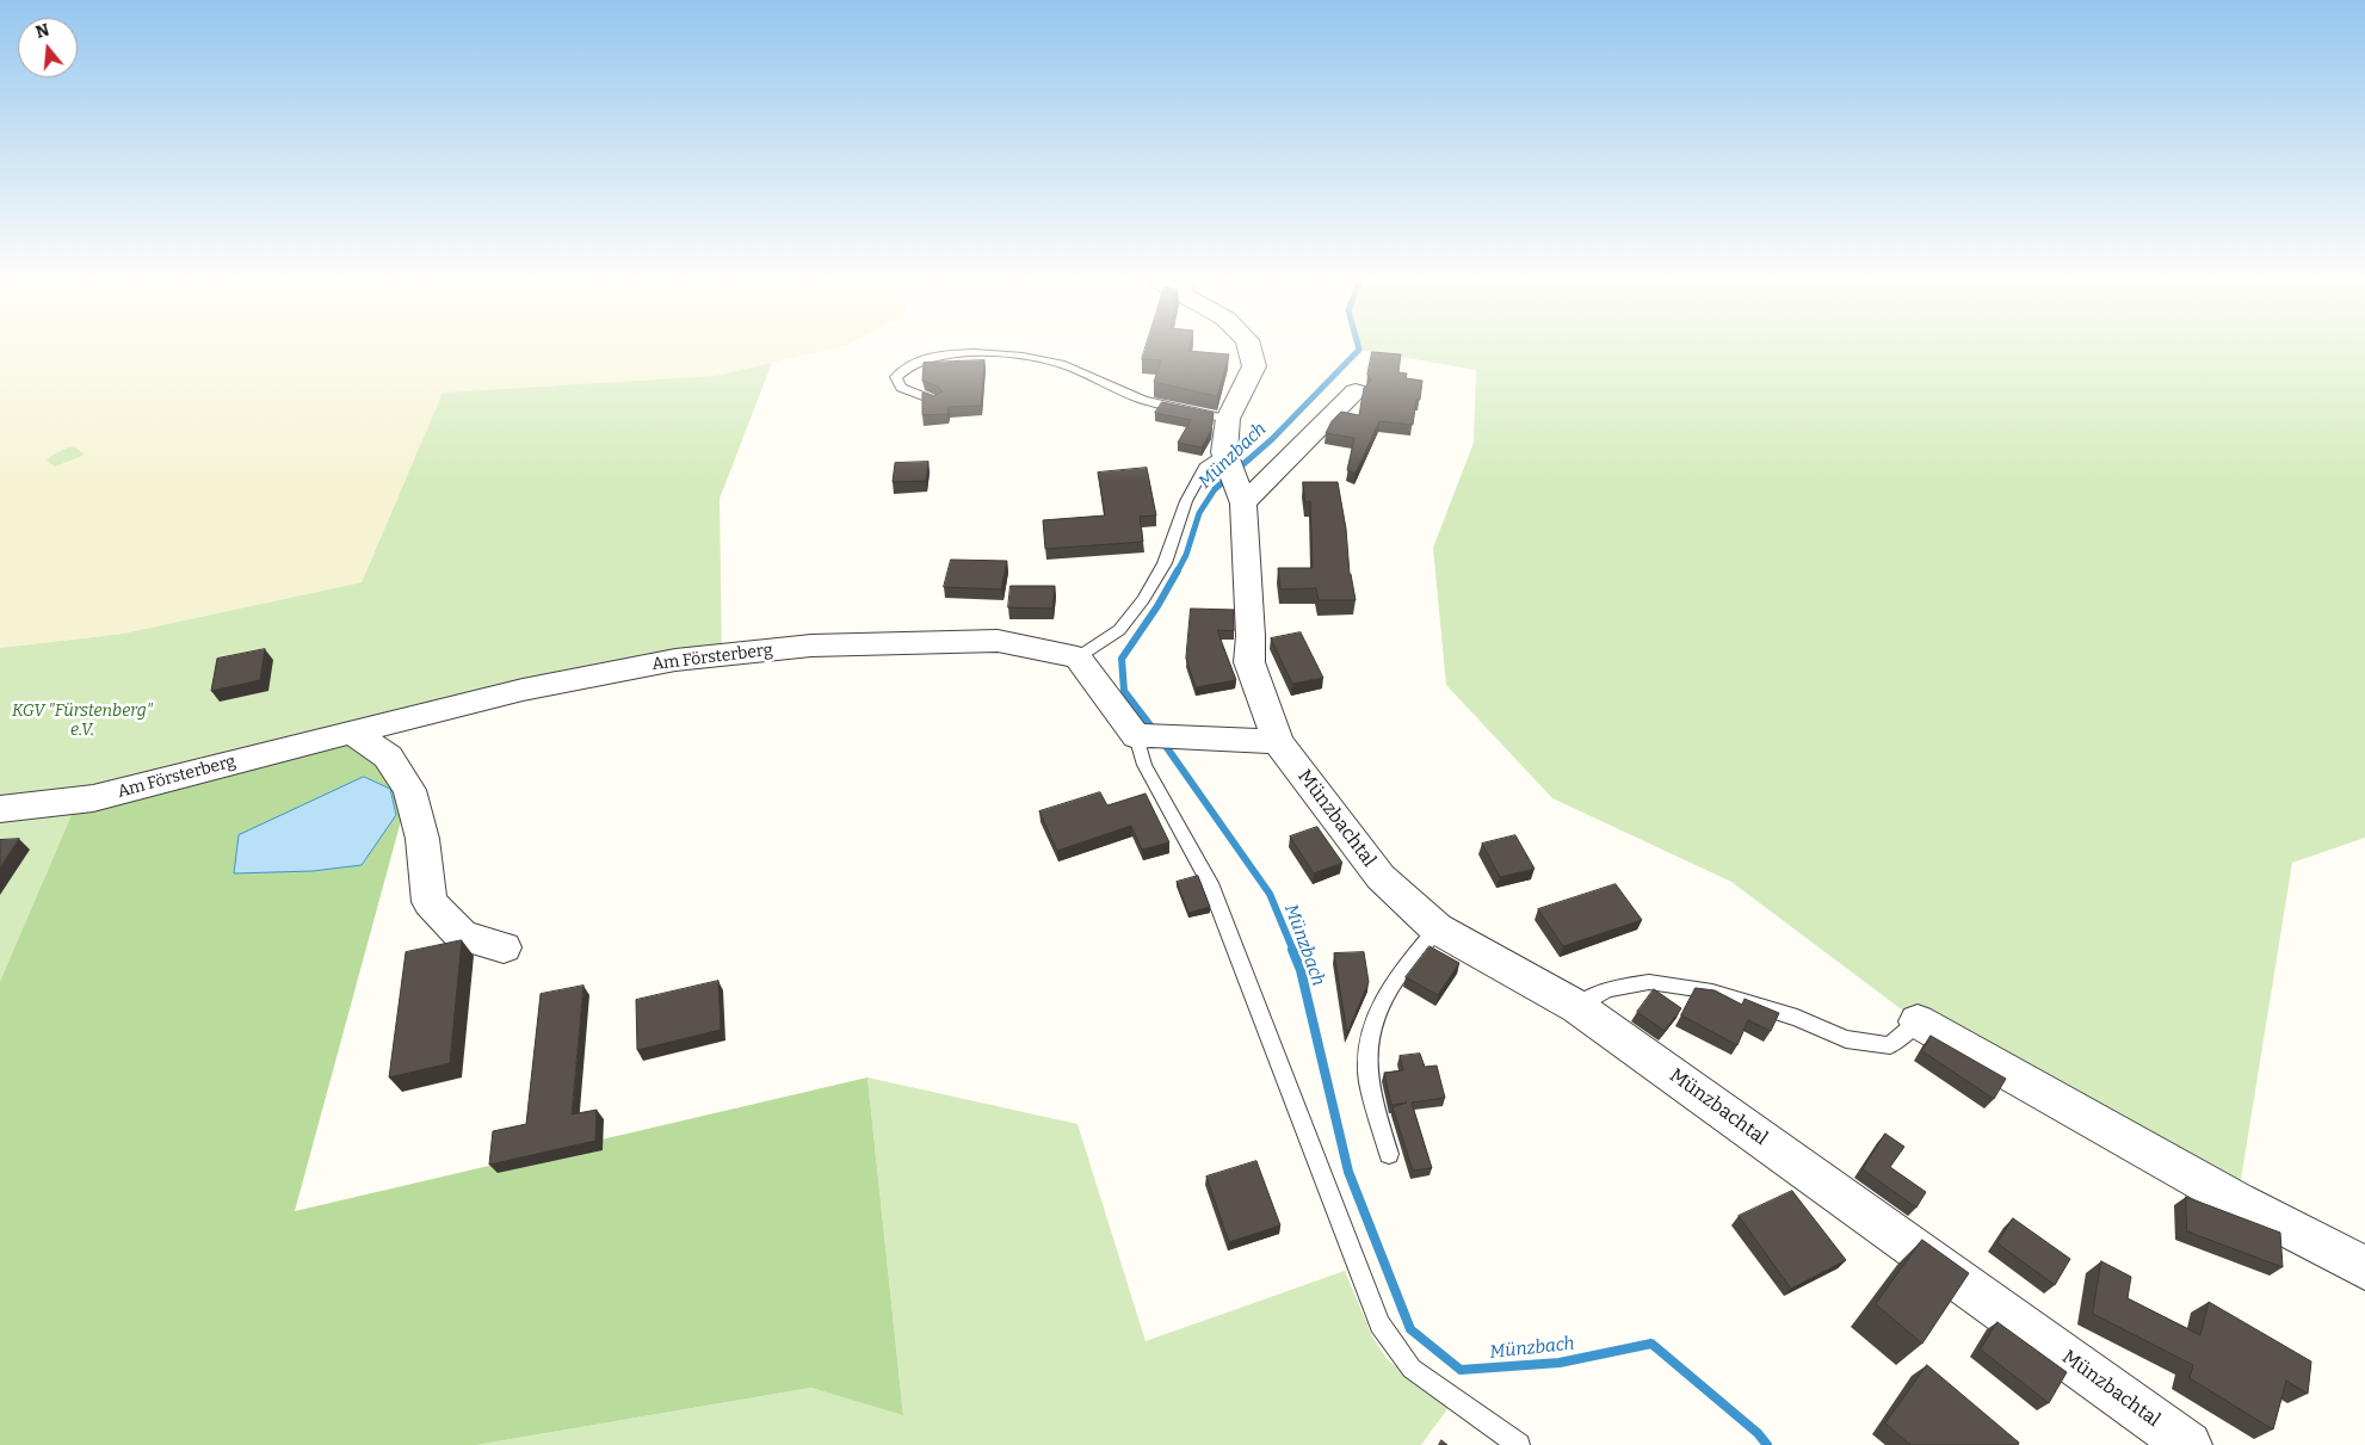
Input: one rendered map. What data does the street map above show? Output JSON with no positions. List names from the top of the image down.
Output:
{
  "streets": {
    "street": ["Am Försterberg", "Münzbachtal"]
  },
  "water": ["Münzbach"],
  "parks": ["KGV \"Fürstenberg\" e.V."],
  "north": "top"
}
